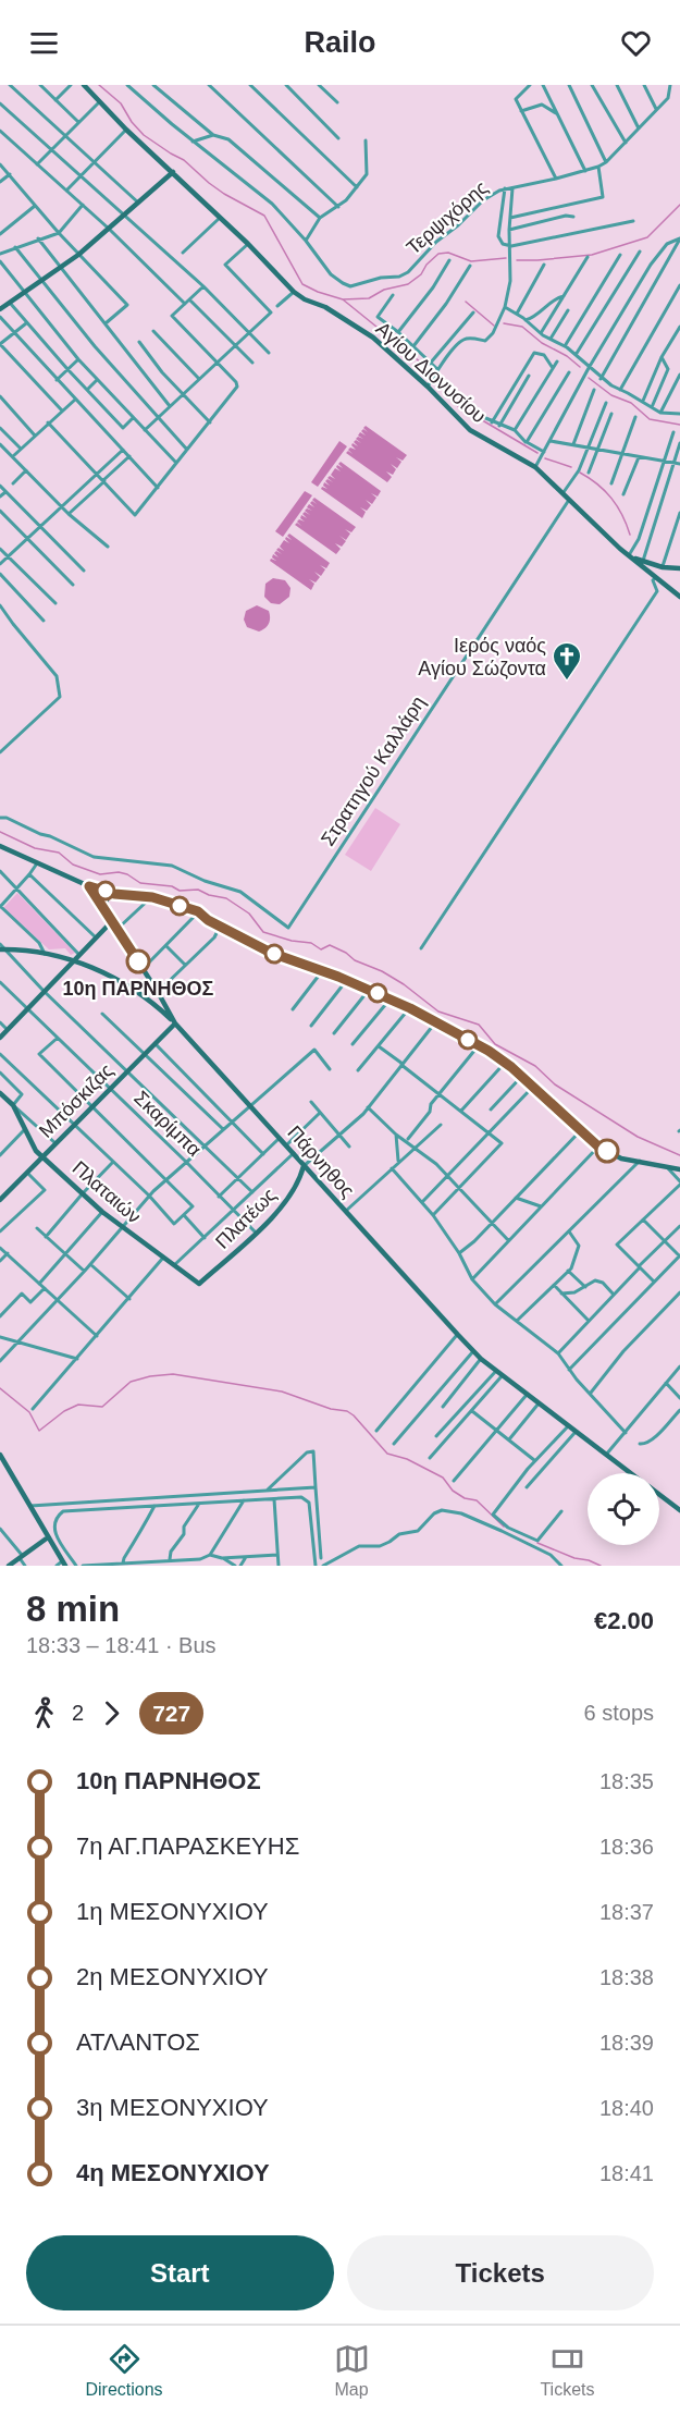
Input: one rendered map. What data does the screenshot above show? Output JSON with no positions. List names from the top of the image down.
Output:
{
  "streets": {
    "street": [
      "Τερψιχόρης",
      "Αγίου Διονυσίου",
      "Στρατηγού Καλλάρη",
      "Μπόσκιζας",
      "Σκαρίμπα",
      "Πάρνηθος",
      "Πλαταιών",
      "Πλατέως"
    ]
  },
  "crossings": [
    ["Αγίου Διονυσίου", "Στρατηγού Καλλάρη"],
    ["Μπόσκιζας", "Σκαρίμπα"],
    ["Μπόσκιζας", "Πάρνηθος"],
    ["Μπόσκιζας", "Πλαταιών"],
    ["Σκαρίμπα", "Πλατέως"],
    ["Πάρνηθος", "Πλατέως"],
    ["Πλαταιών", "Πλατέως"]
  ],
  "places": {
    "church": ["Ιερός ναός Αγίου Σώζοντα"],
    "other": ["10η ΠΑΡΝΗΘΟΣ"]
  },
  "lines": ["bus line 727"],
  "page": {
    "header": "Railo",
    "heading": ["8 min", "18:33 – 18:41 · Bus", "€2.00"],
    "legs": ["2", "727", "6 stops"],
    "list": [
      {
        "name": "10η ΠΑΡΝΗΘΟΣ",
        "value": "18:35"
      },
      {
        "name": "7η ΑΓ.ΠΑΡΑΣΚΕΥΗΣ",
        "value": "18:36"
      },
      {
        "name": "1η ΜΕΣΟΝΥΧΙΟΥ",
        "value": "18:37"
      },
      {
        "name": "2η ΜΕΣΟΝΥΧΙΟΥ",
        "value": "18:38"
      },
      {
        "name": "ΑΤΛΑΝΤΟΣ",
        "value": "18:39"
      },
      {
        "name": "3η ΜΕΣΟΝΥΧΙΟΥ",
        "value": "18:40"
      },
      {
        "name": "4η ΜΕΣΟΝΥΧΙΟΥ",
        "value": "18:41"
      }
    ],
    "buttons": ["Start", "Tickets"],
    "tabs": ["Directions", "Map", "Tickets"]
  }
}
